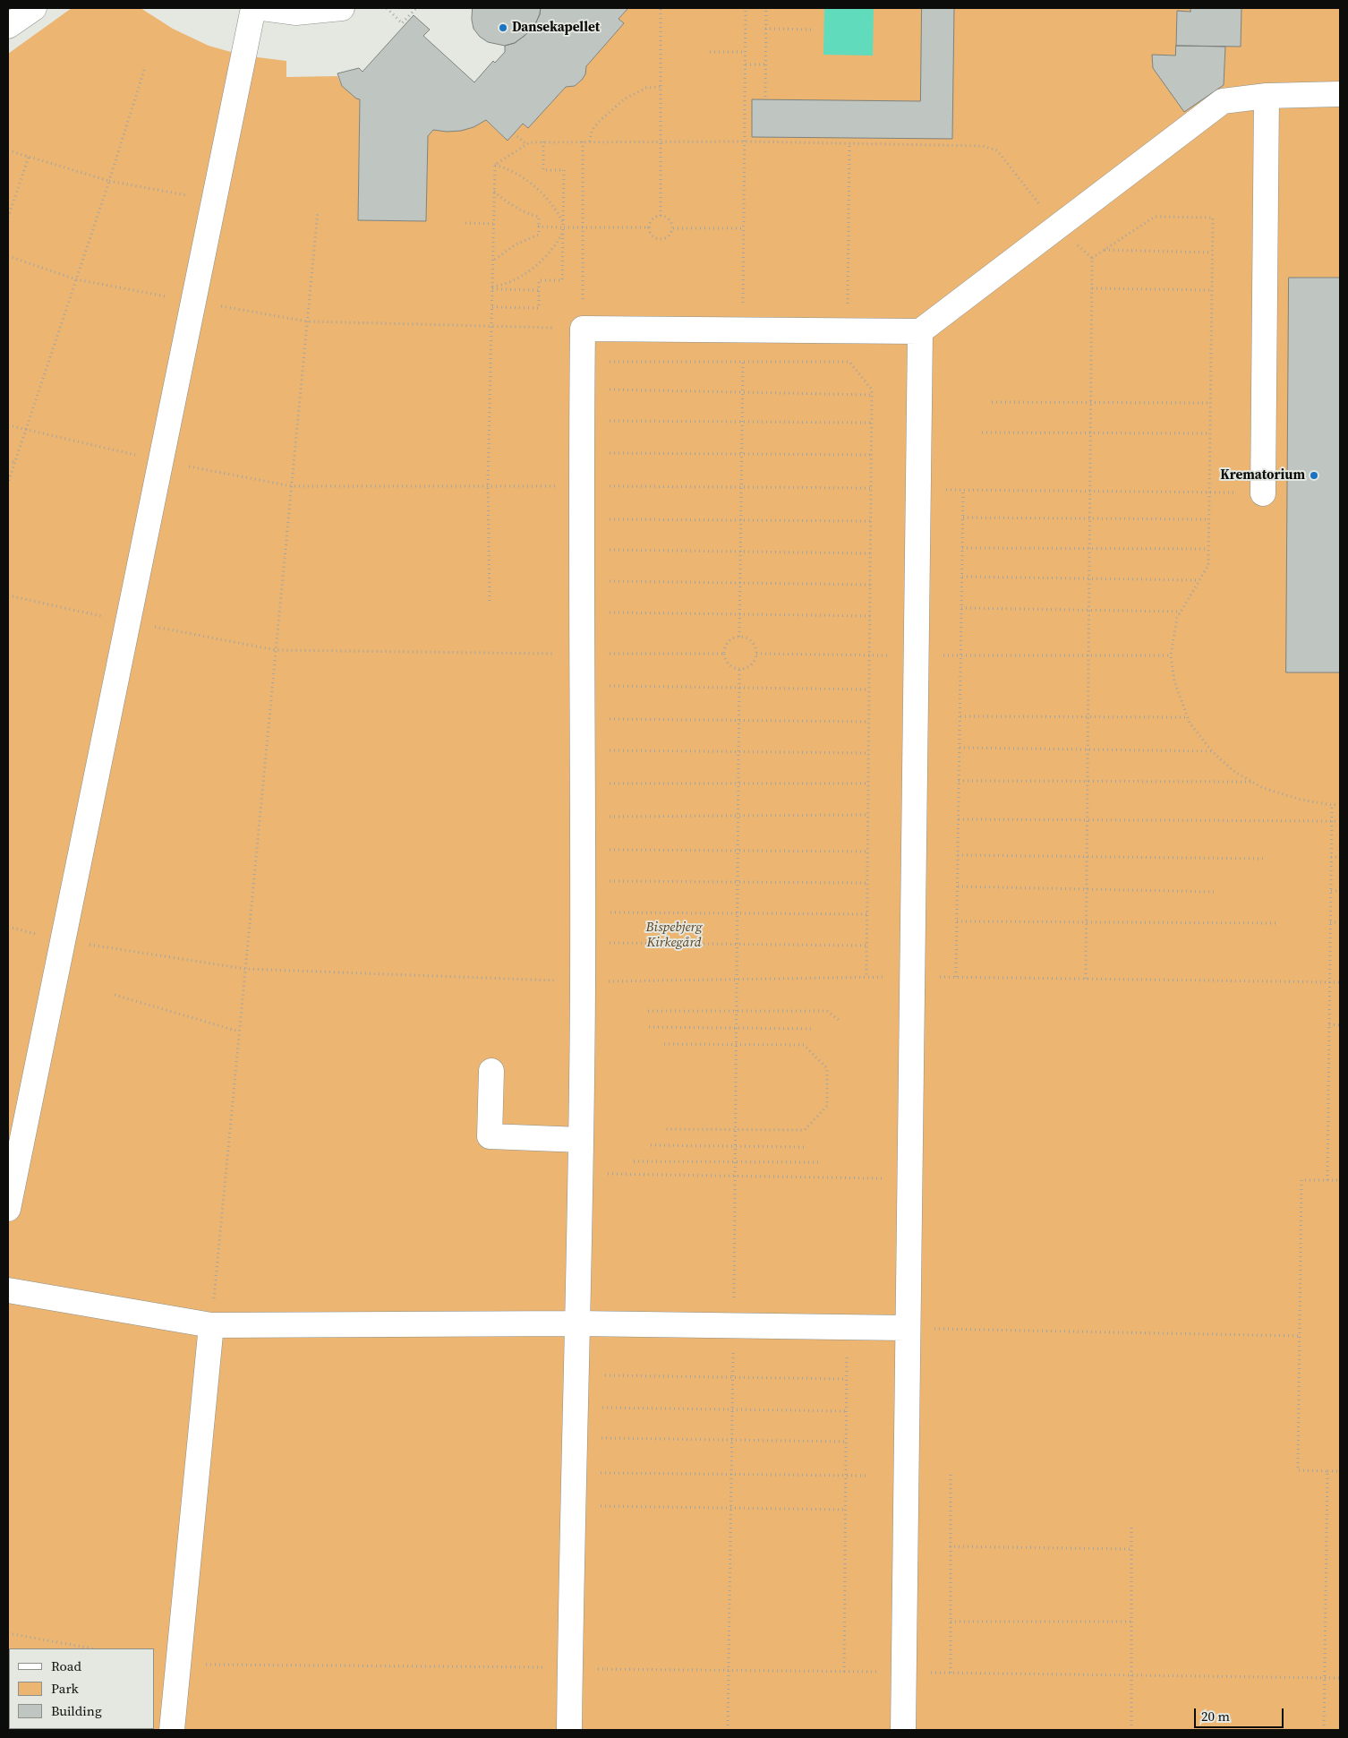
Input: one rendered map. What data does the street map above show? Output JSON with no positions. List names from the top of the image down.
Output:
{
  "parks": ["Bispebjerg Kirkegård"],
  "places": ["Dansekapellet", "Krematorium"],
  "legend": ["Road", "Park", "Building"],
  "scale_bar": "20 m"
}
